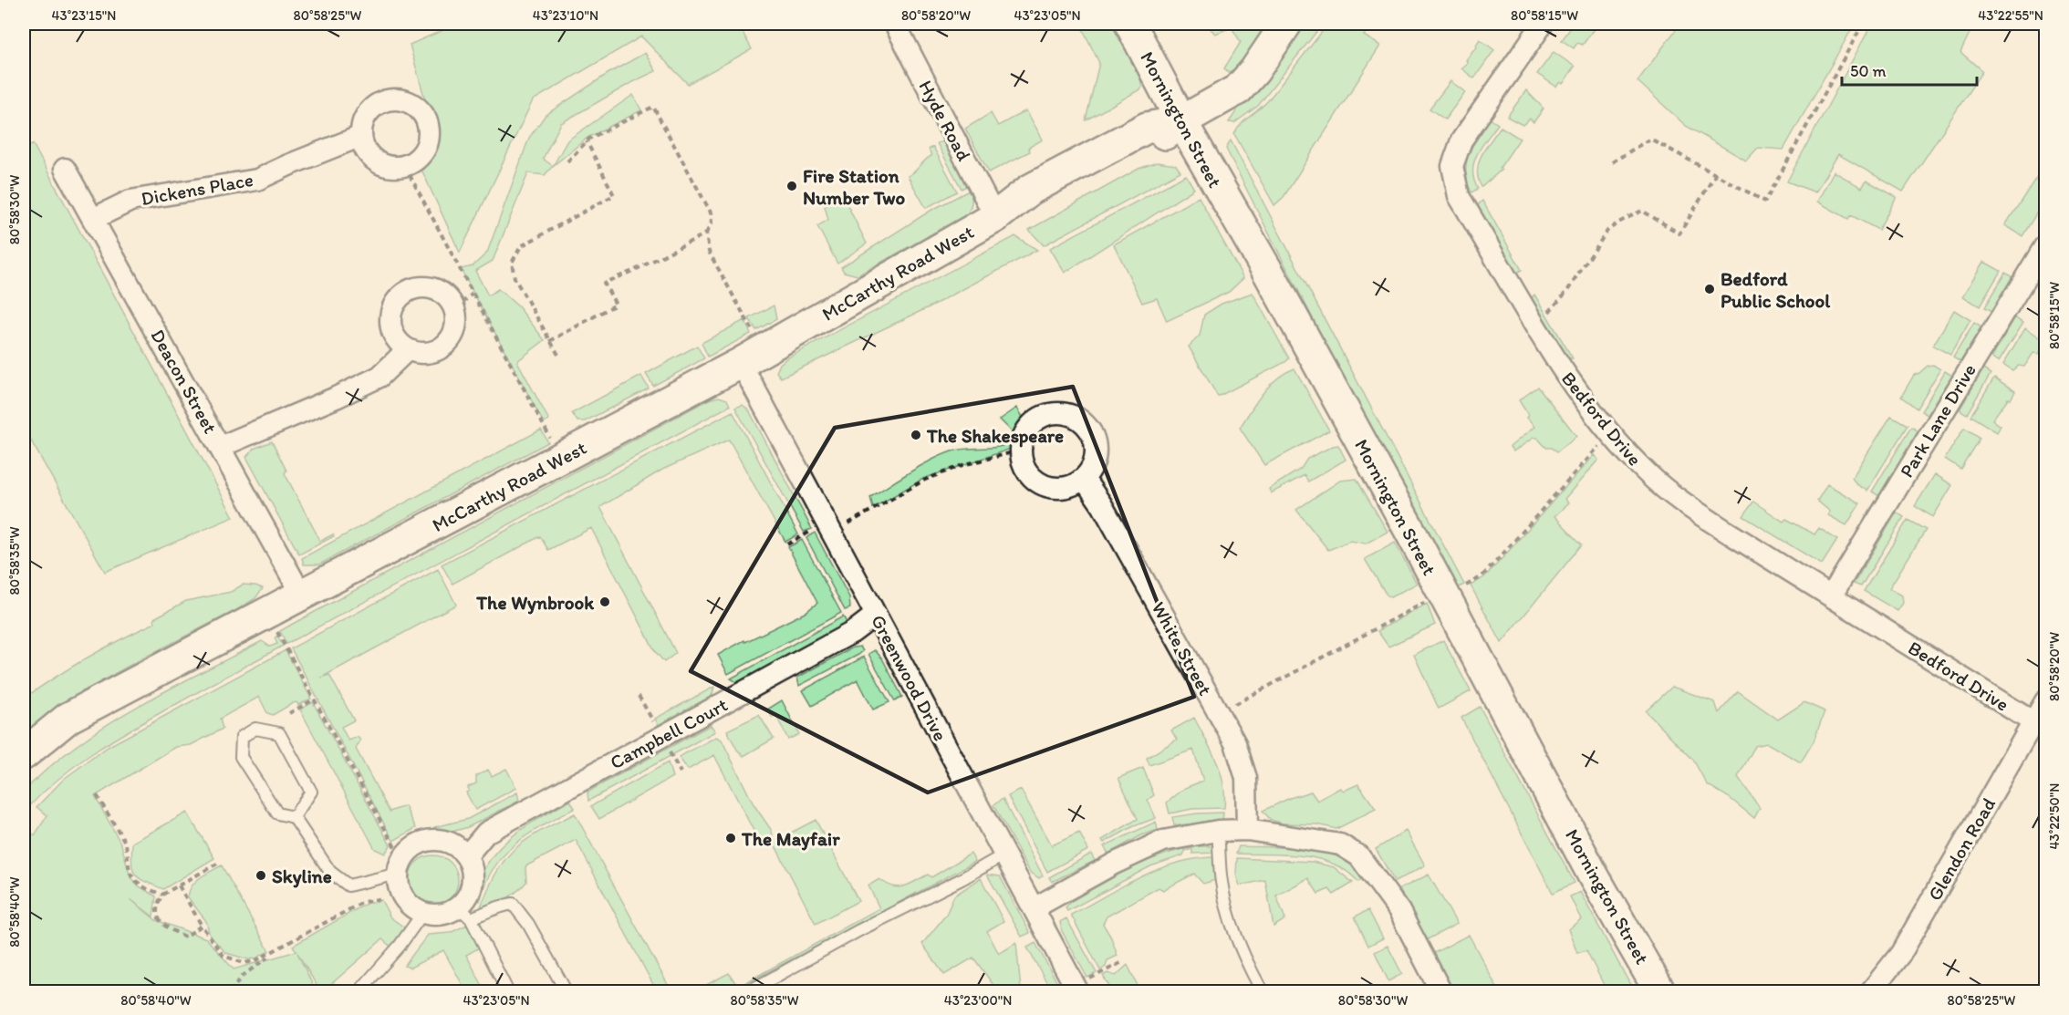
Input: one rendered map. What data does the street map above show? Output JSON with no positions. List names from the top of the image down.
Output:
{
  "streets": {
    "street": [
      "Mornington Street",
      "Hyde Road",
      "Dickens Place",
      "McCarthy Road West",
      "Deacon Street",
      "Bedford Drive",
      "Park Lane Drive",
      "White Street",
      "Greenwood Drive",
      "Campbell Court",
      "Glendon Road"
    ]
  },
  "crossings": [
    ["Mornington Street", "McCarthy Road West"],
    ["Hyde Road", "McCarthy Road West"],
    ["Dickens Place", "Deacon Street"],
    ["McCarthy Road West", "Deacon Street"],
    ["McCarthy Road West", "Greenwood Drive"],
    ["Bedford Drive", "Park Lane Drive"],
    ["Bedford Drive", "Glendon Road"],
    ["Greenwood Drive", "Campbell Court"]
  ],
  "places": [
    "Fire Station Number Two",
    "Bedford Public School",
    "The Shakespeare",
    "The Wynbrook",
    "The Mayfair",
    "Skyline"
  ],
  "scale_bar": "50 m",
  "coordinates": [
    "43°23'15\"N",
    "80°58'25\"W",
    "43°23'10\"N",
    "80°58'20\"W",
    "43°23'05\"N",
    "80°58'15\"W",
    "43°22'55\"N",
    "80°58'30\"W",
    "80°58'35\"W",
    "43°22'50\"N",
    "80°58'40\"W",
    "43°23'00\"N"
  ]
}
